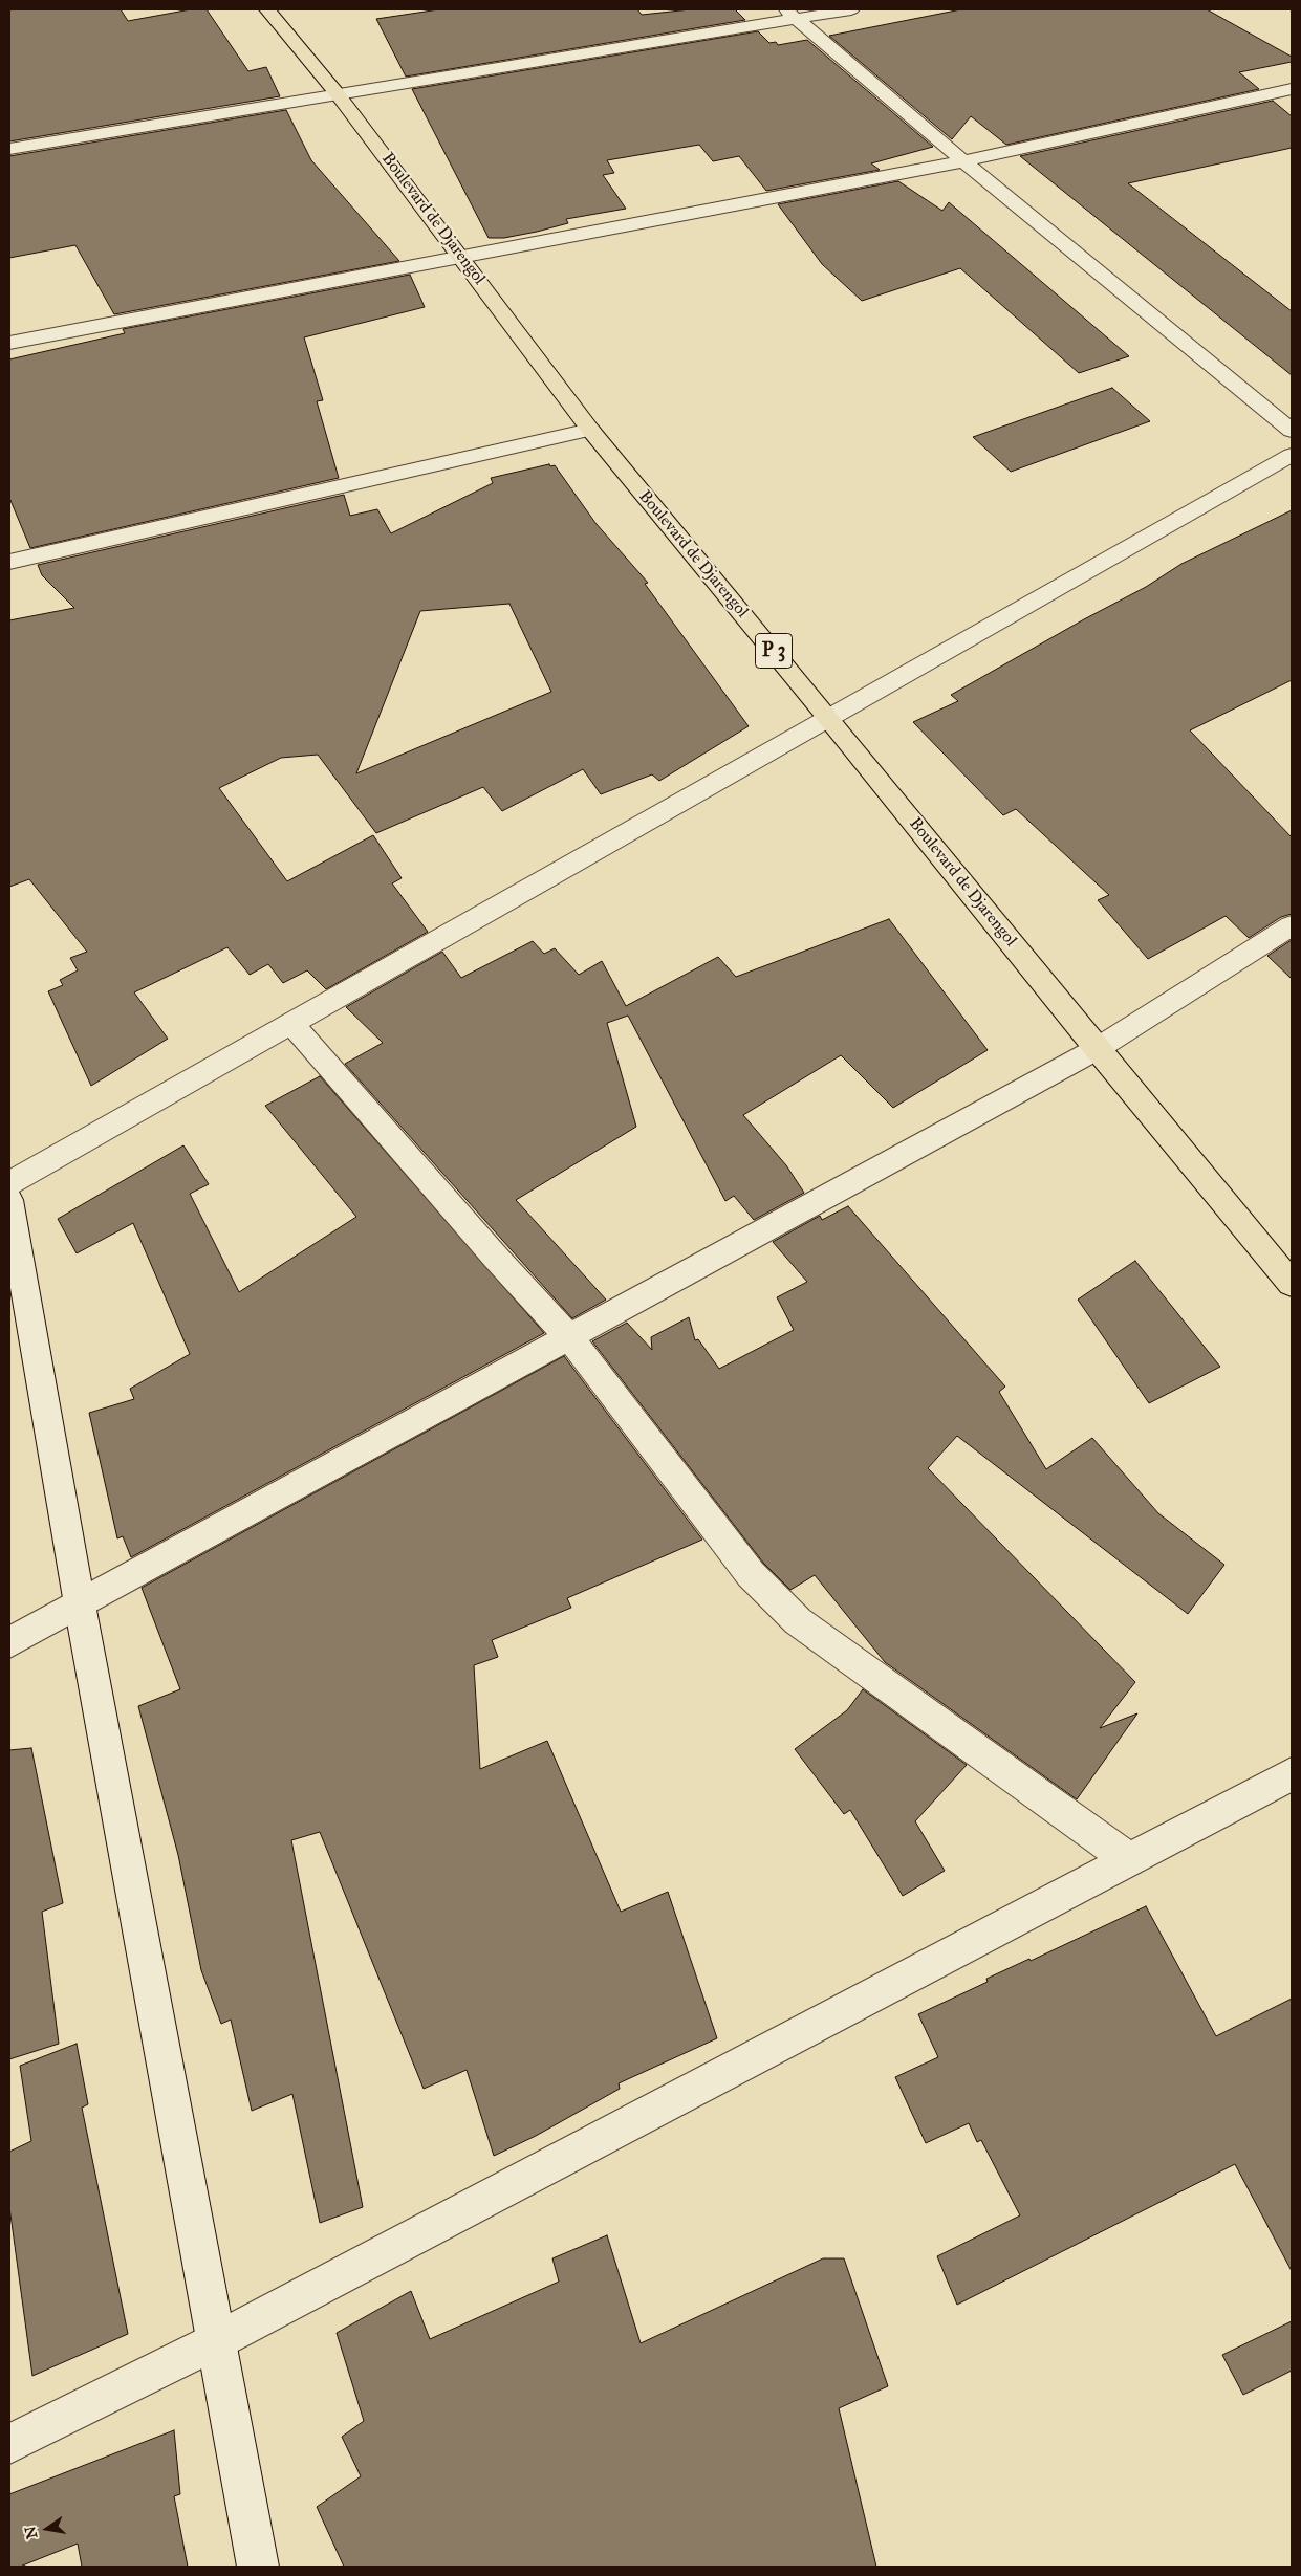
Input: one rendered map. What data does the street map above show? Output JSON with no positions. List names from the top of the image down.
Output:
{
  "streets": {
    "main road": ["Boulevard de Djarengol", "P 3"]
  },
  "north": "left"
}
